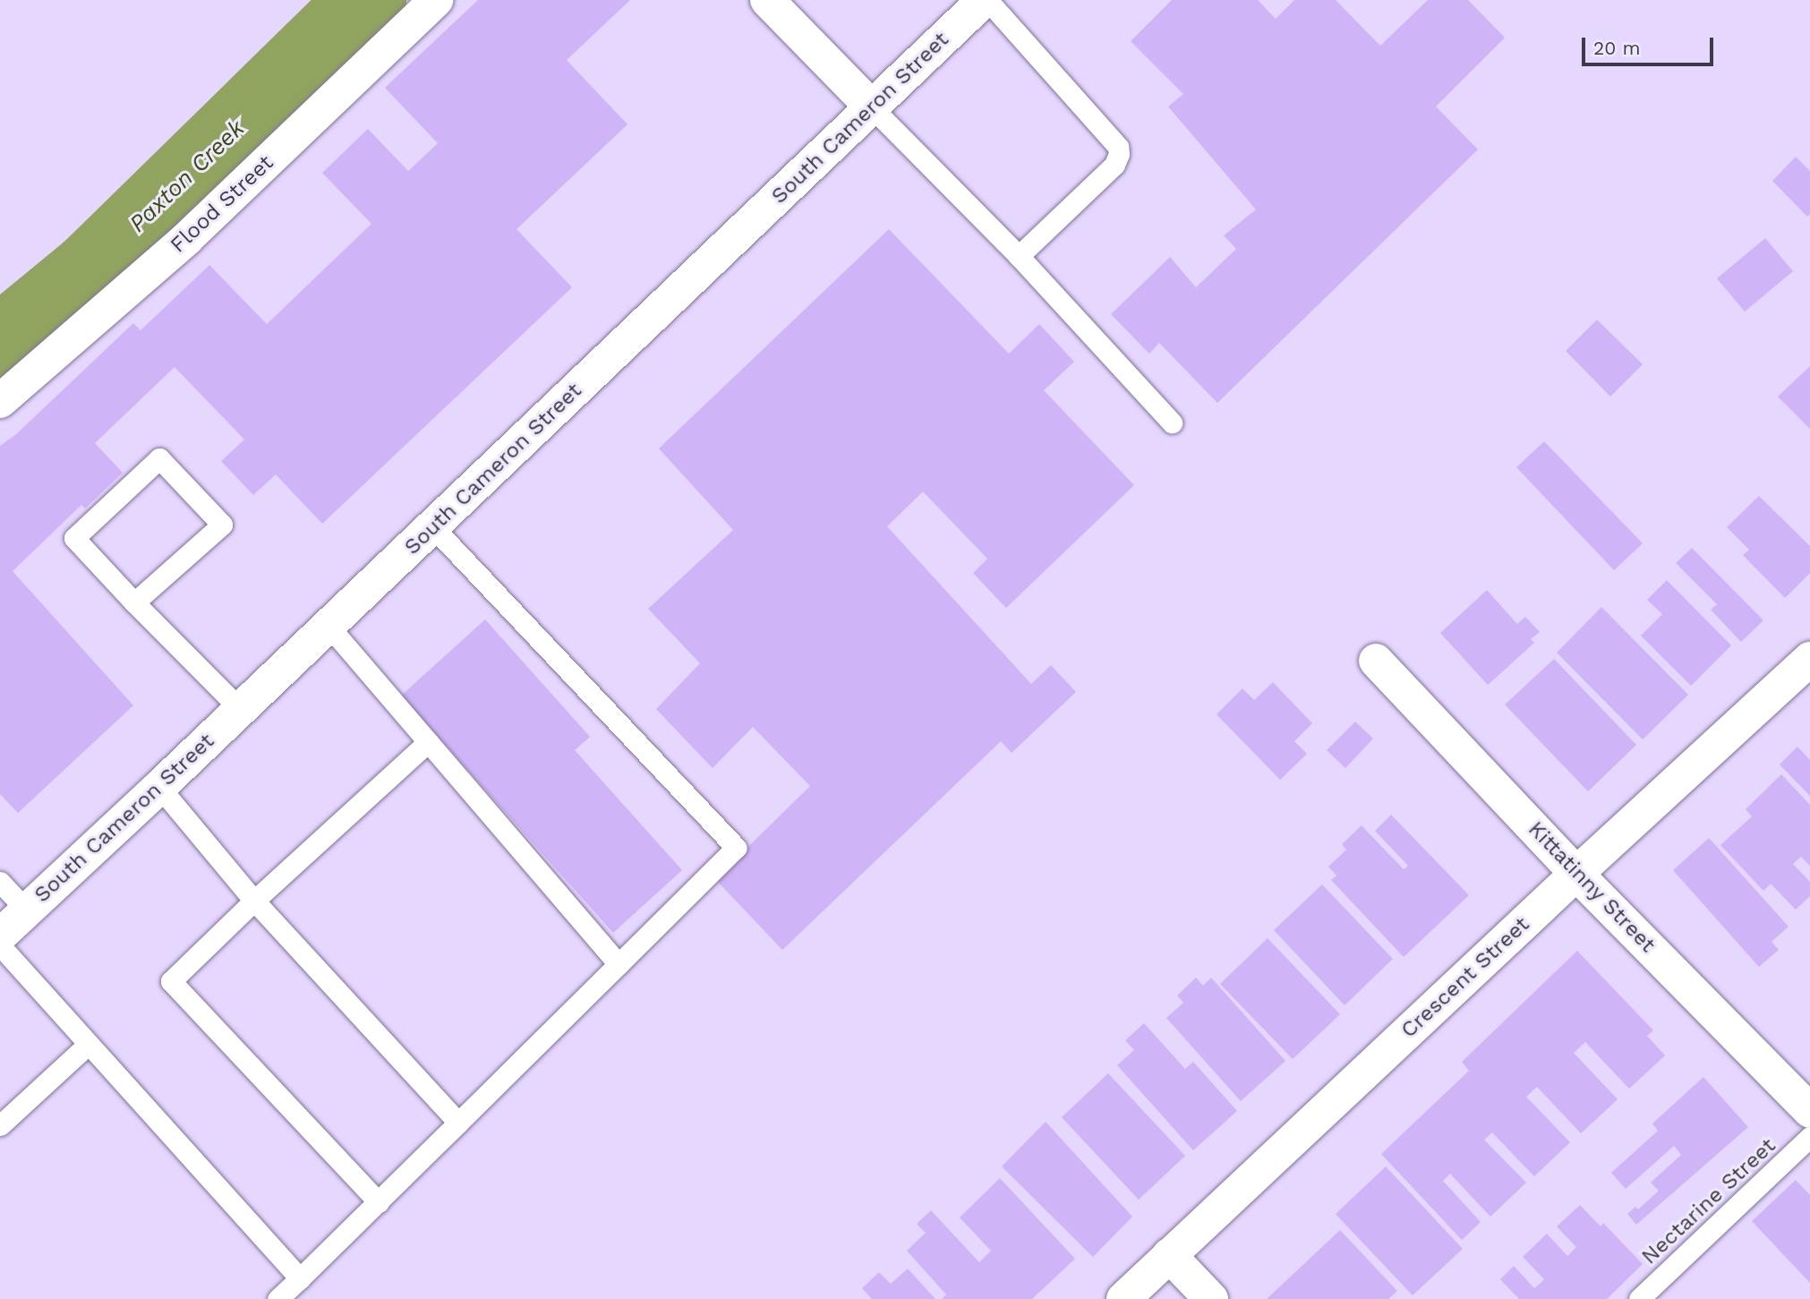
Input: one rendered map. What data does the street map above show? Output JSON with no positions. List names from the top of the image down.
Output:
{
  "streets": {
    "main road": [
      "South Cameron Street",
      "Flood Street",
      "Kittatinny Street",
      "Crescent Street"
    ],
    "lane": ["Nectarine Street"]
  },
  "crossings": [
    ["Kittatinny Street", "Crescent Street"]
  ],
  "water": ["Paxton Creek"],
  "scale_bar": "20 m"
}
